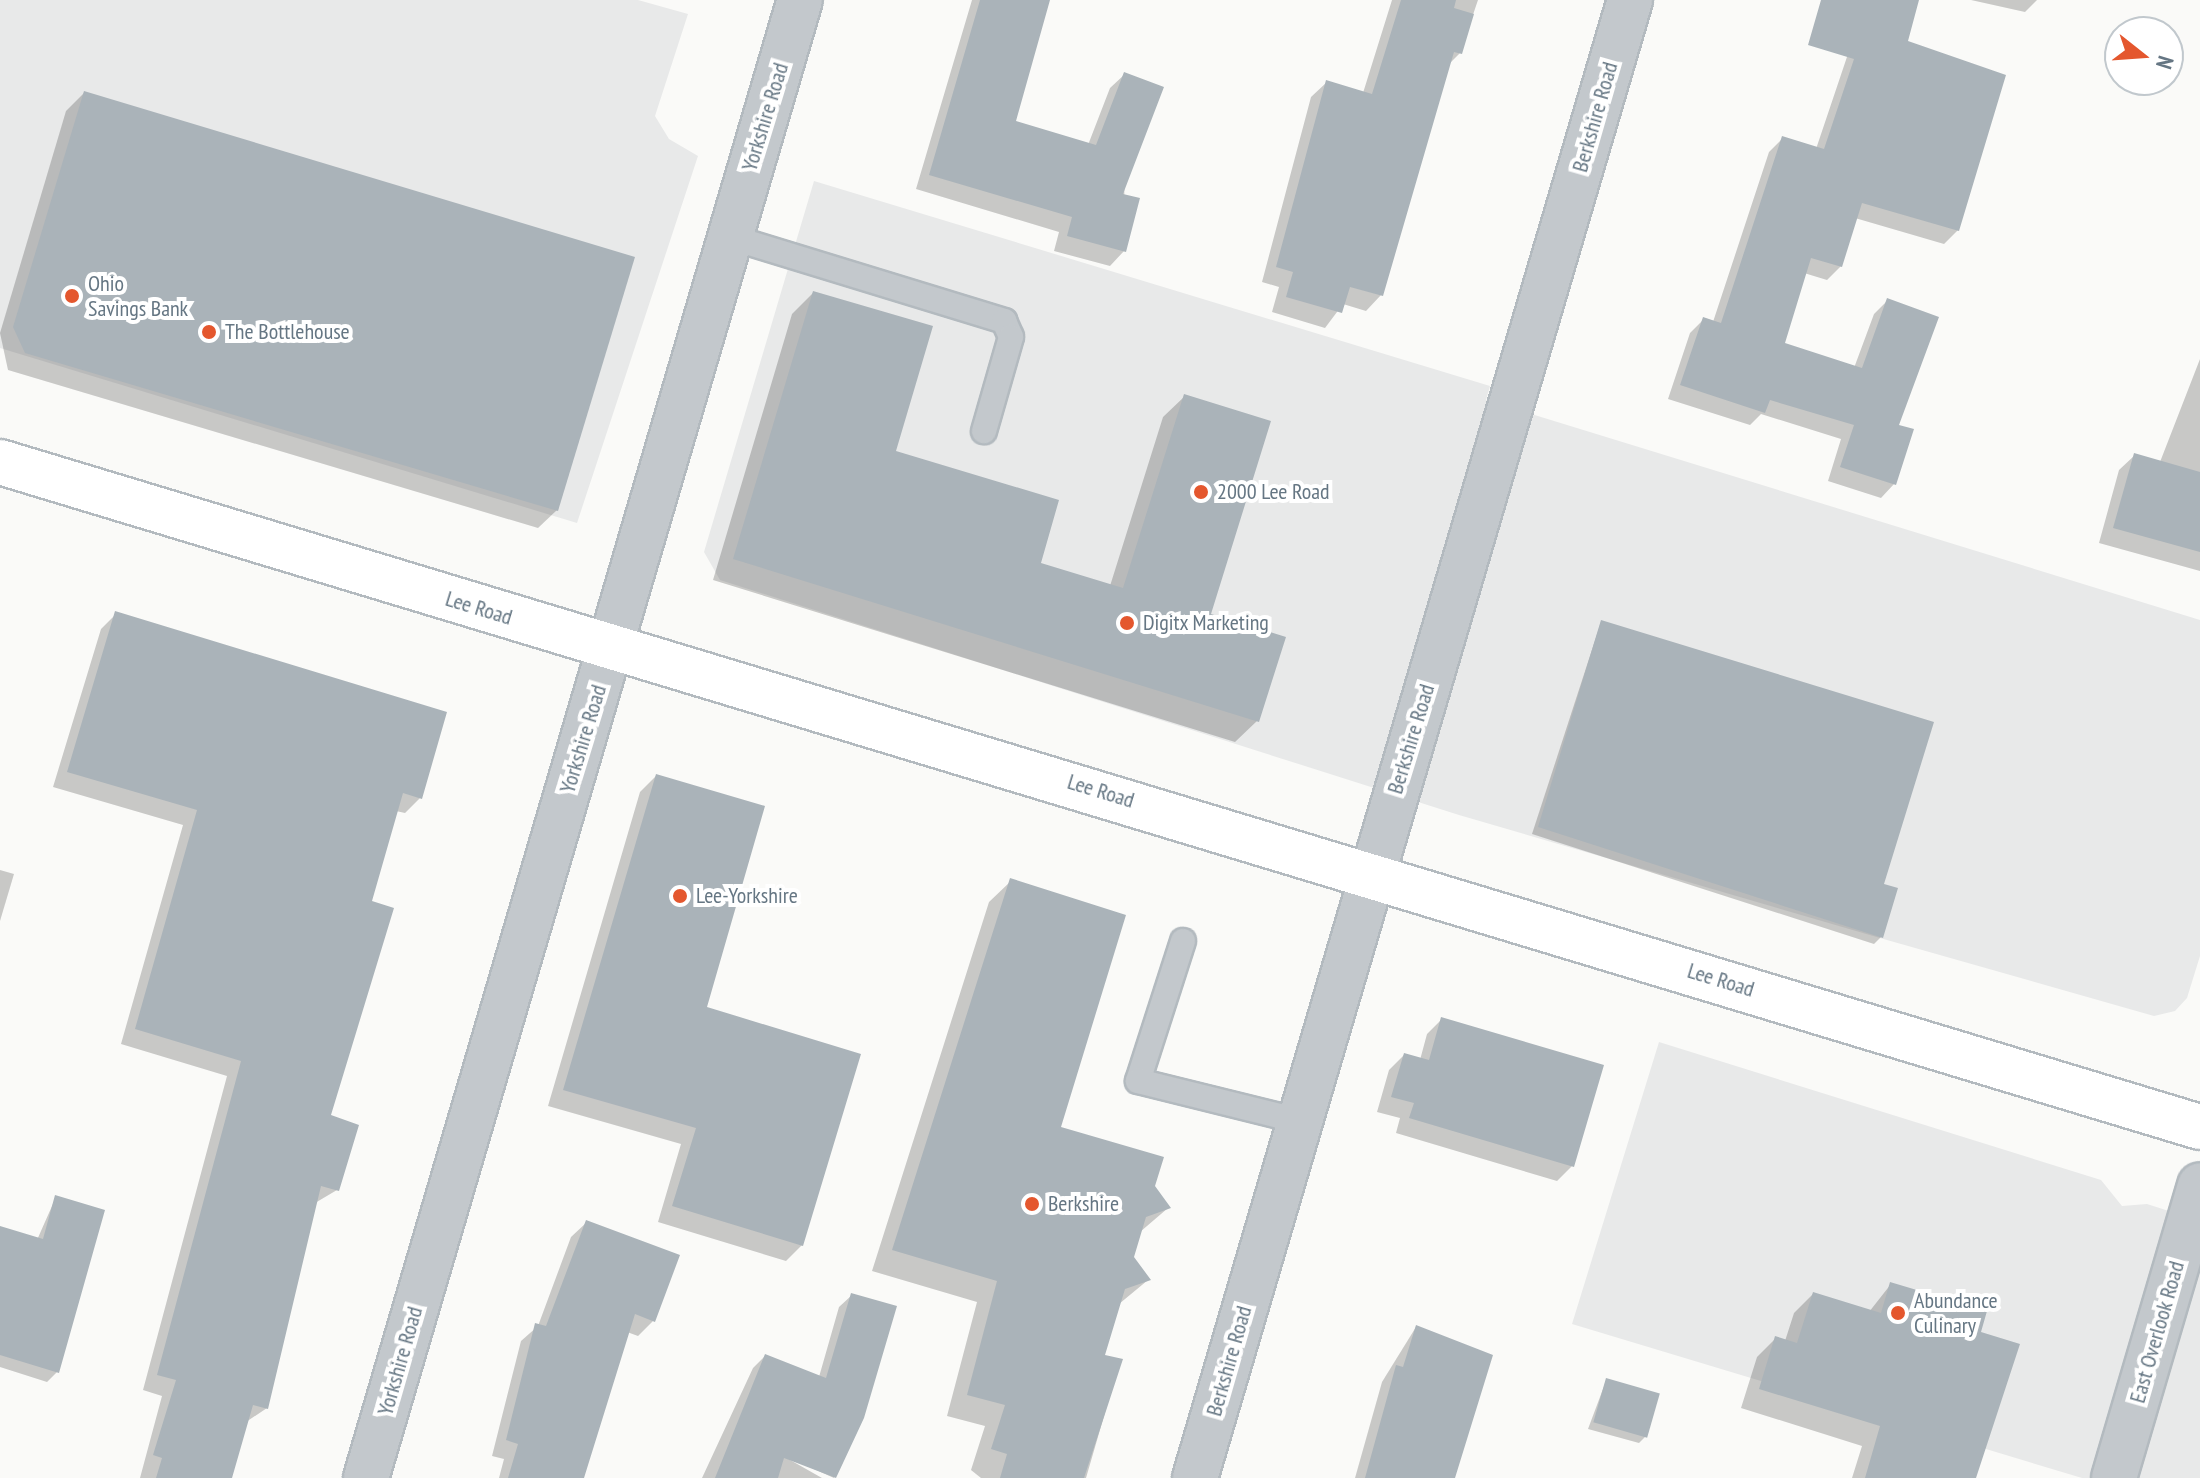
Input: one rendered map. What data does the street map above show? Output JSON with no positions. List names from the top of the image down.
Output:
{
  "streets": {
    "main road": ["Lee Road"],
    "street": ["Yorkshire Road", "Berkshire Road", "East Overlook Road"]
  },
  "crossings": [
    ["Yorkshire Road", "Lee Road"],
    ["Berkshire Road", "Lee Road"]
  ],
  "places": [
    "Ohio Savings Bank",
    "The Bottlehouse",
    "2000 Lee Road",
    "Digitx Marketing",
    "Lee-Yorkshire",
    "Berkshire",
    "Abundance Culinary"
  ],
  "north": "right"
}
